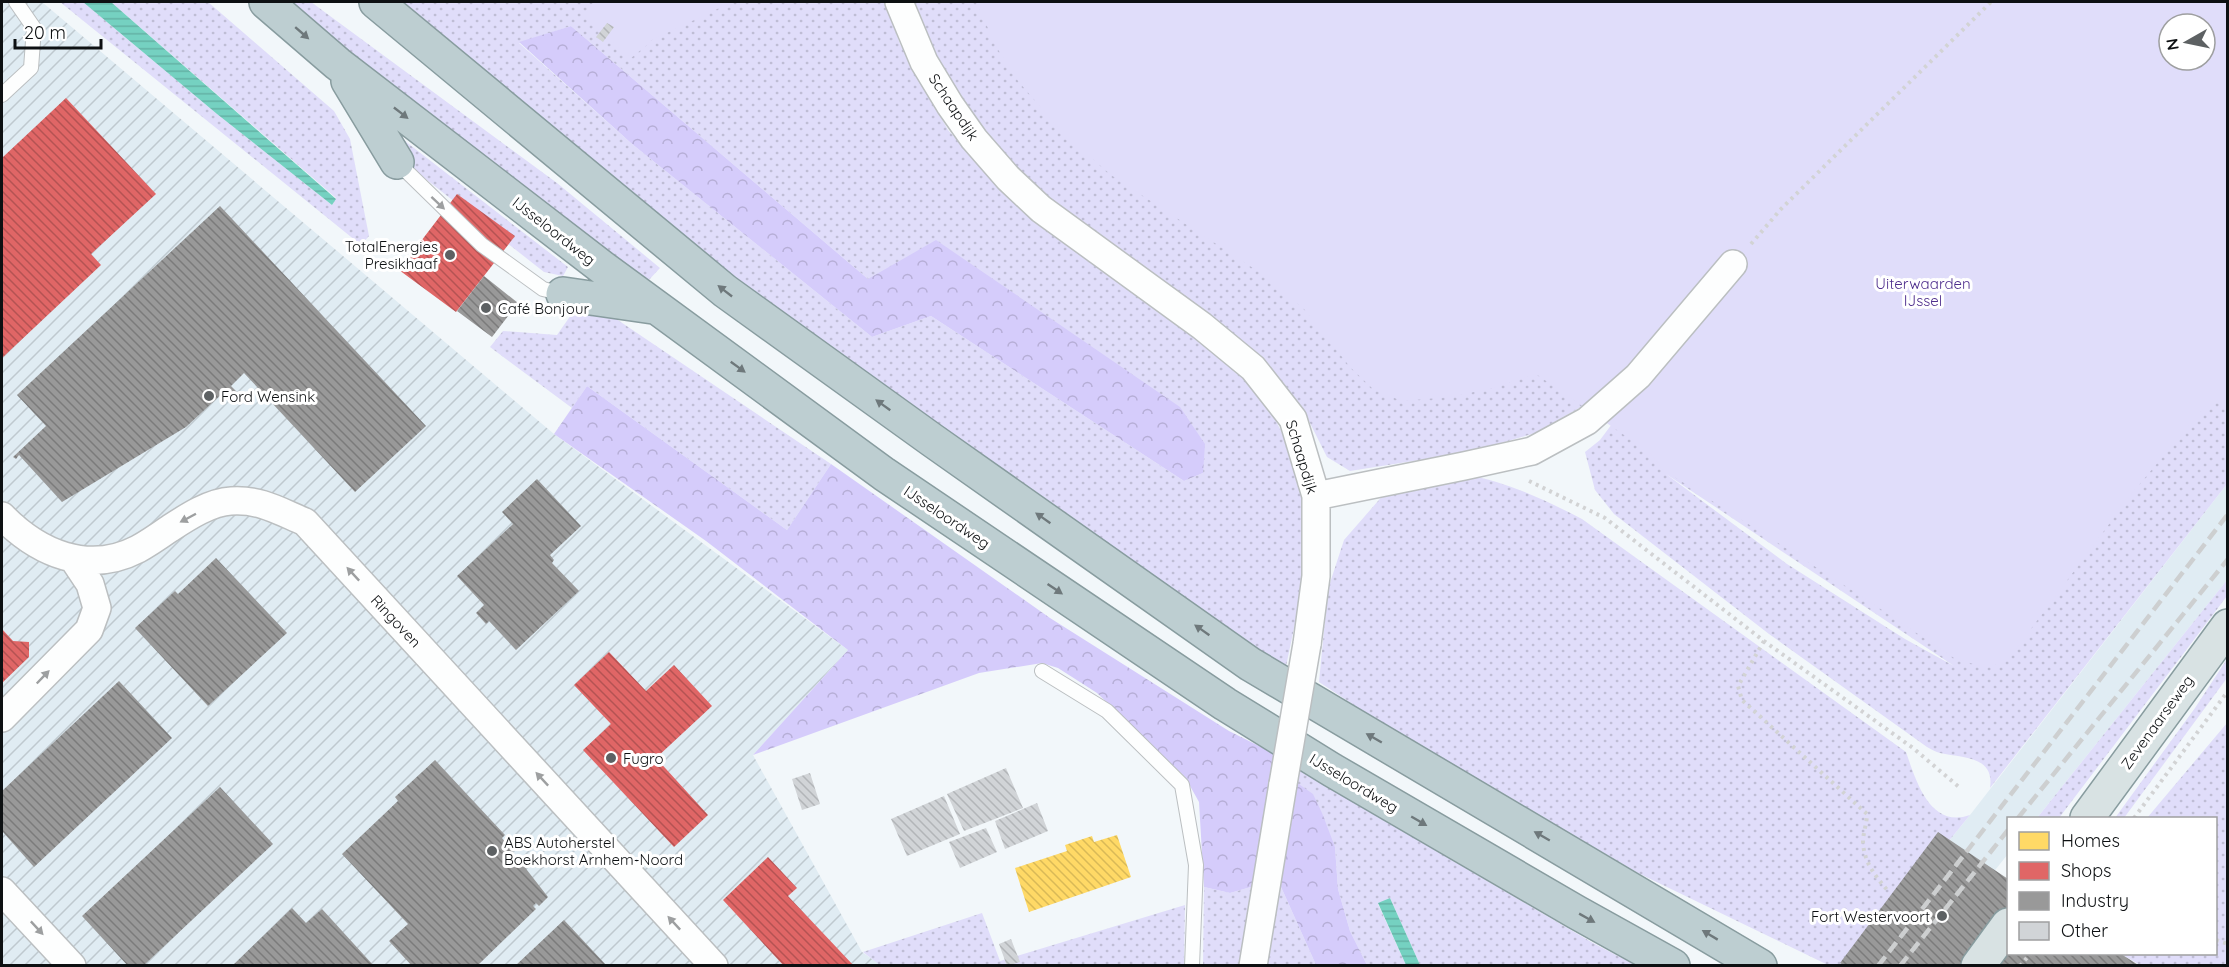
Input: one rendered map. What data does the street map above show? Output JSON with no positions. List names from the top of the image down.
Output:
{
  "streets": {
    "highway": ["IJsseloordweg"],
    "main road": ["Zevenaarseweg"],
    "street": ["Schaapdijk", "Ringoven"]
  },
  "one_way": ["Ringoven"],
  "parks": ["Uiterwaarden IJssel"],
  "places": [
    "TotalEnergies Presikhaaf",
    "Café Bonjour",
    "Ford Wensink",
    "Fugro",
    "ABS Autoherstel Boekhorst Arnhem-Noord",
    "Fort Westervoort"
  ],
  "legend": [
    "Homes",
    "Shops",
    "Industry",
    "Other"
  ],
  "scale_bar": "20 m",
  "north": "left"
}
